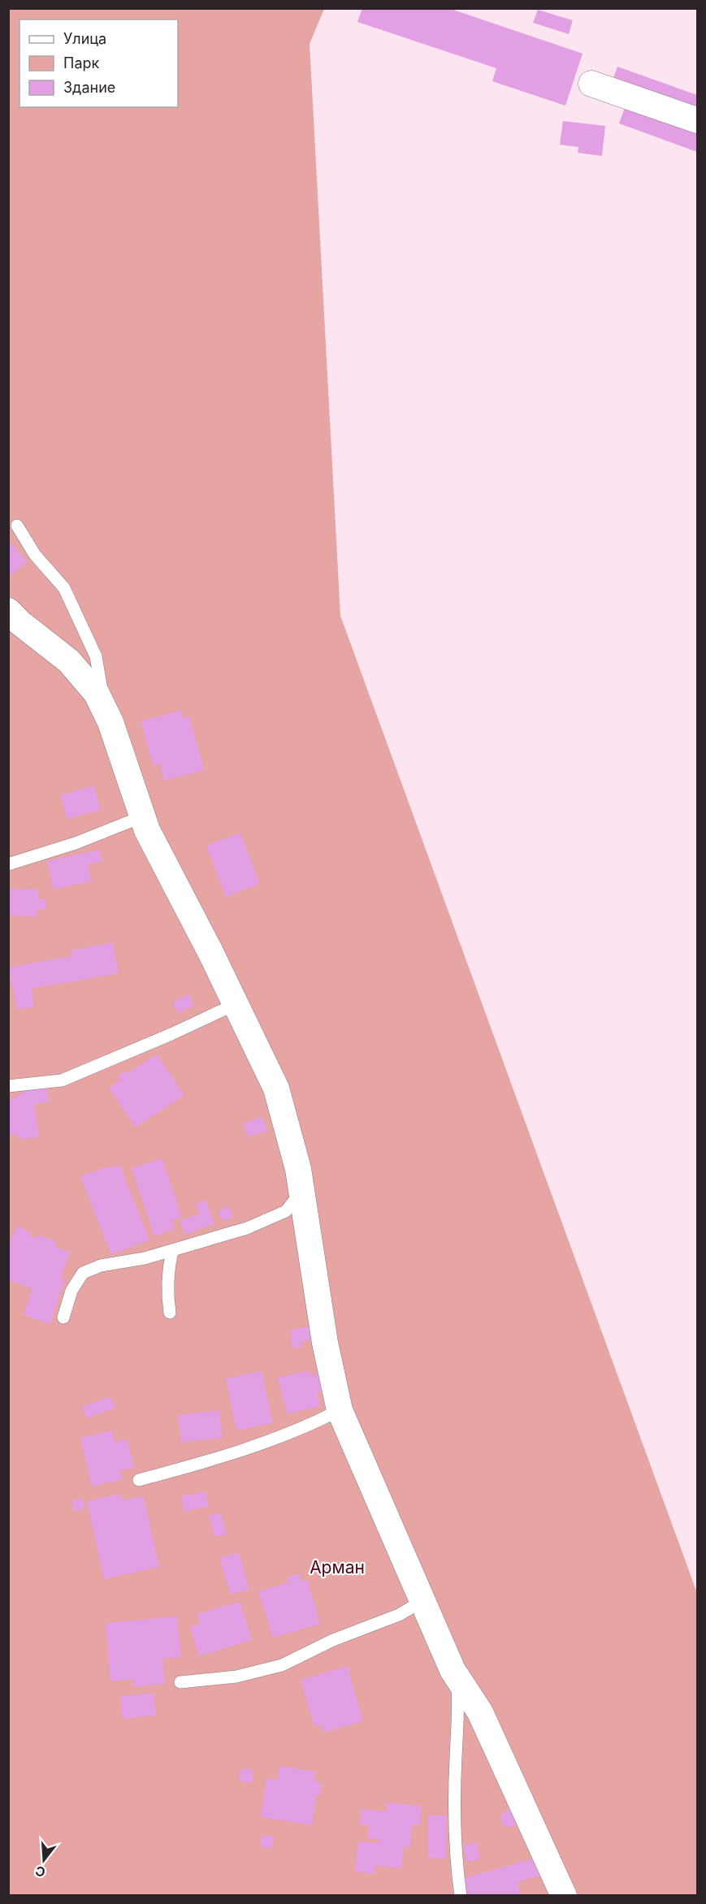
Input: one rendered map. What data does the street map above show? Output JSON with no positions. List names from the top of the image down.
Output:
{
  "parks": ["Арман"],
  "legend": ["Улица", "Парк", "Здание"],
  "north": "bottom"
}
